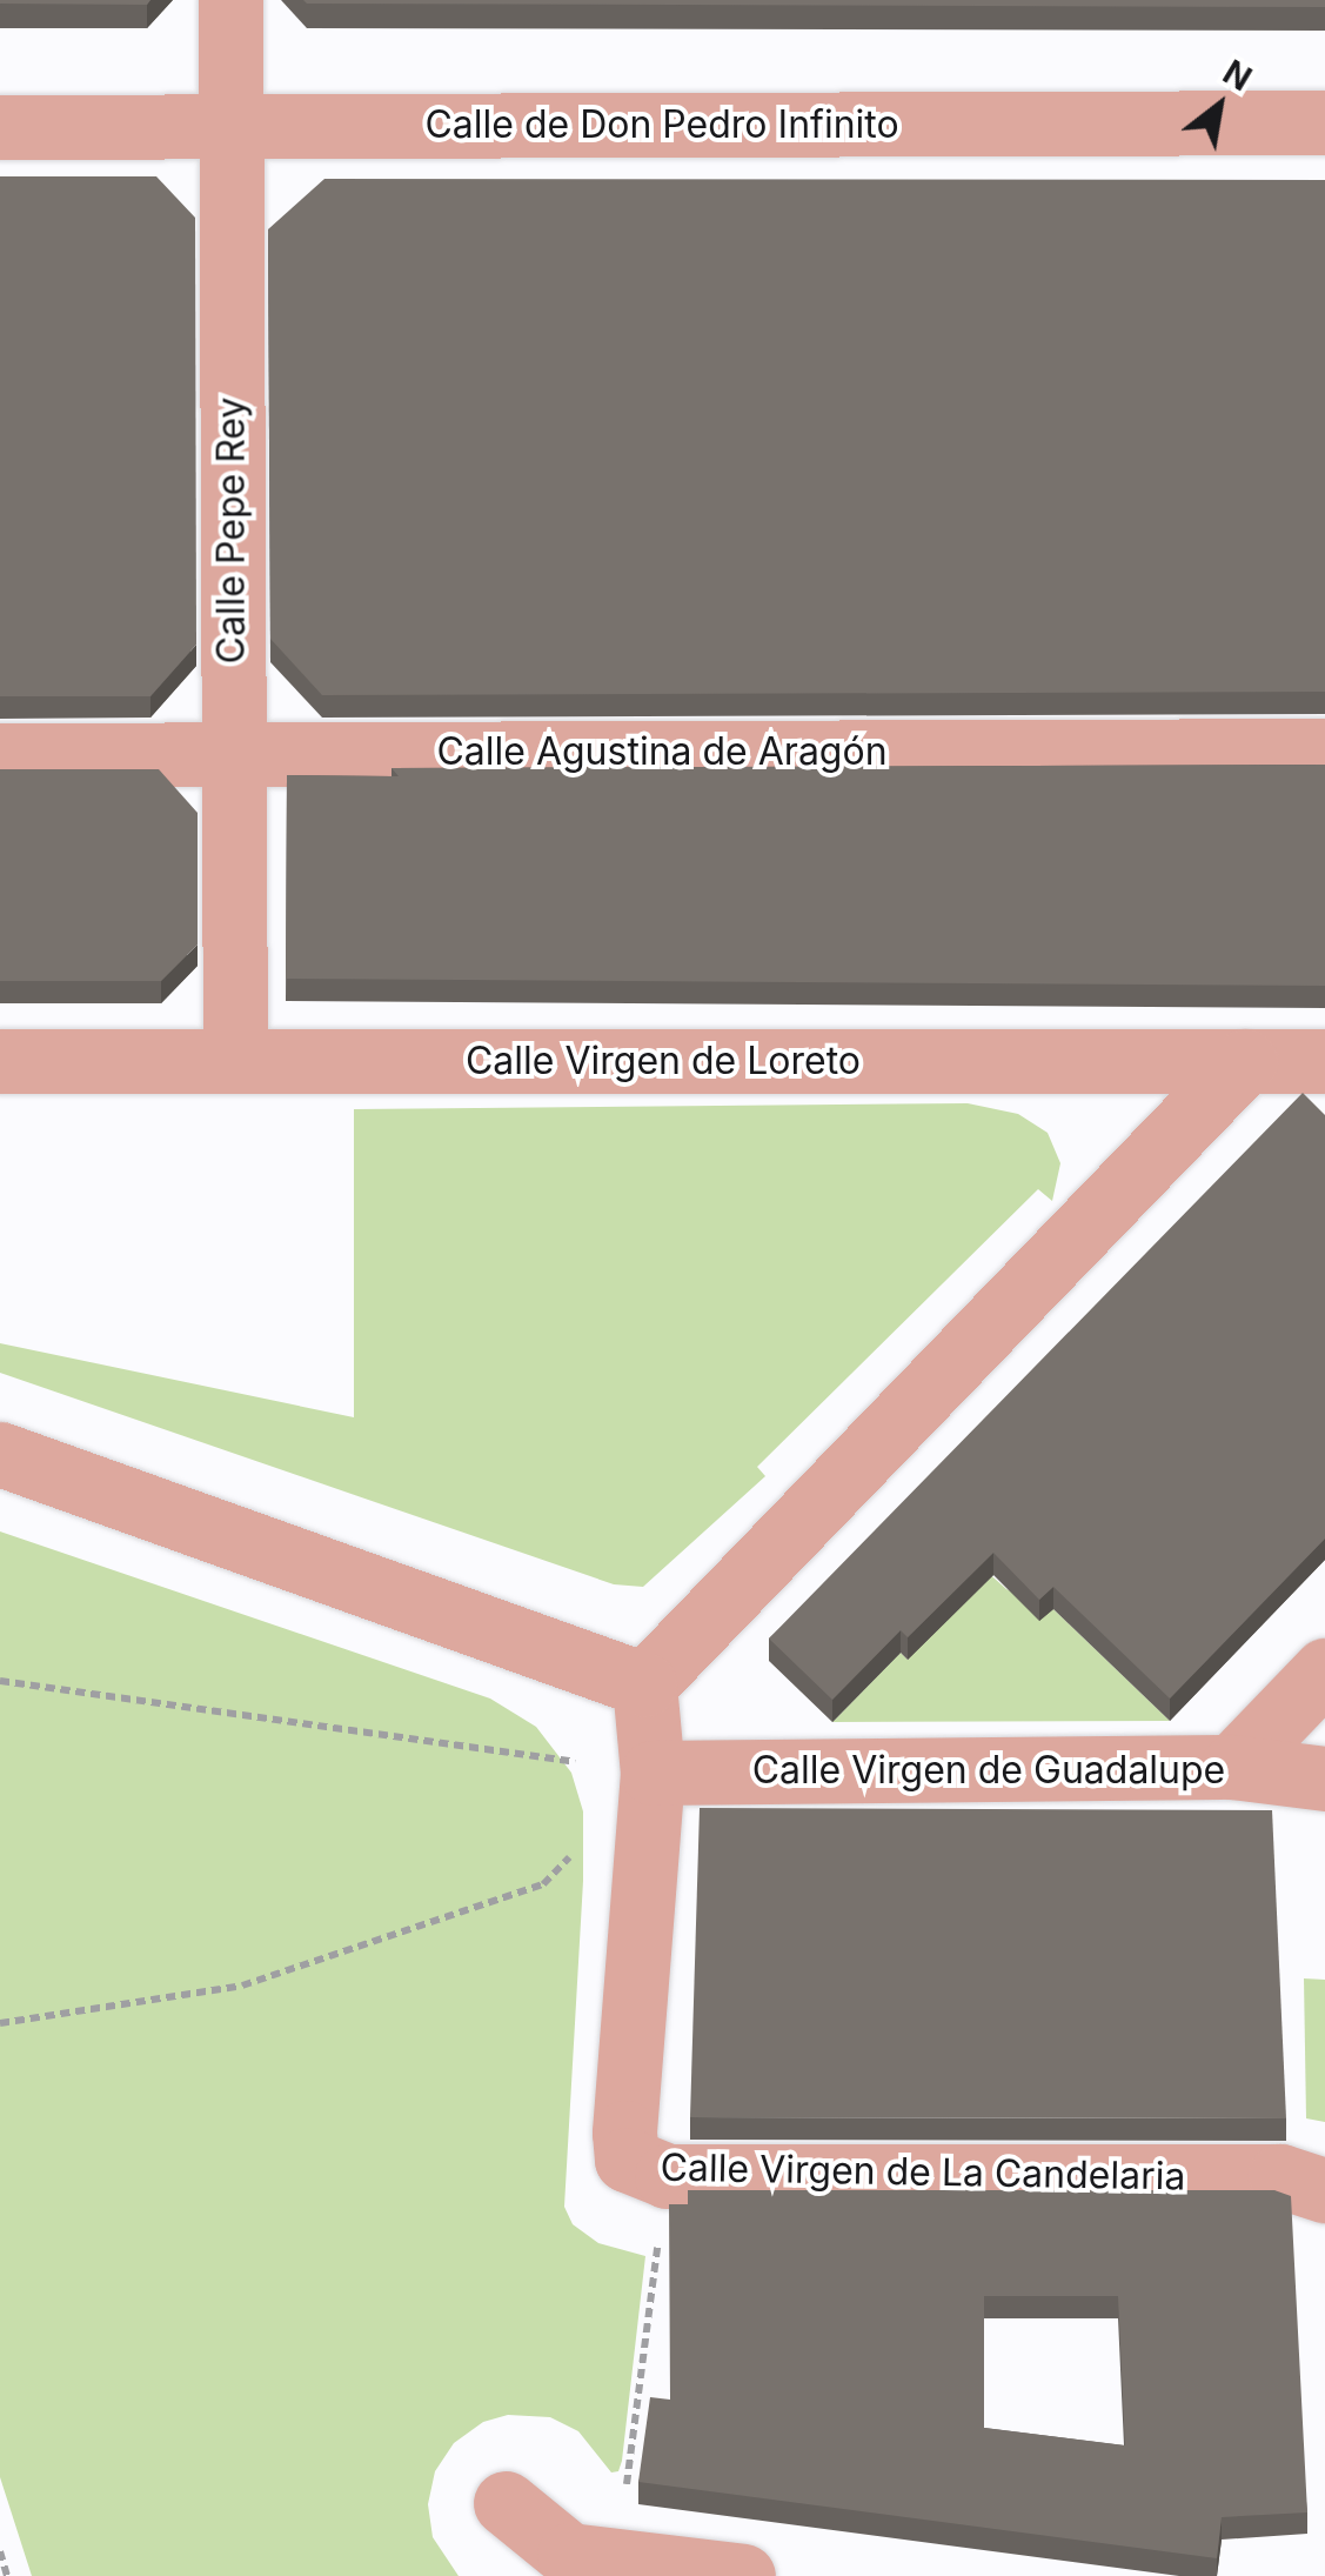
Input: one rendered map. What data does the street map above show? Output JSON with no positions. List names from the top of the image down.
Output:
{
  "streets": {
    "street": [
      "Calle de Don Pedro Infinito",
      "Calle Pepe Rey",
      "Calle Agustina de Aragón",
      "Calle Virgen de Loreto",
      "Calle Virgen de Guadalupe",
      "Calle Virgen de La Candelaria"
    ]
  },
  "crossings": [
    ["Calle de Don Pedro Infinito", "Calle Pepe Rey"],
    ["Calle Pepe Rey", "Calle Agustina de Aragón"],
    ["Calle Pepe Rey", "Calle Virgen de Loreto"],
    ["Calle Virgen de Guadalupe", "Calle Virgen de La Candelaria"]
  ],
  "north": "top right"
}
